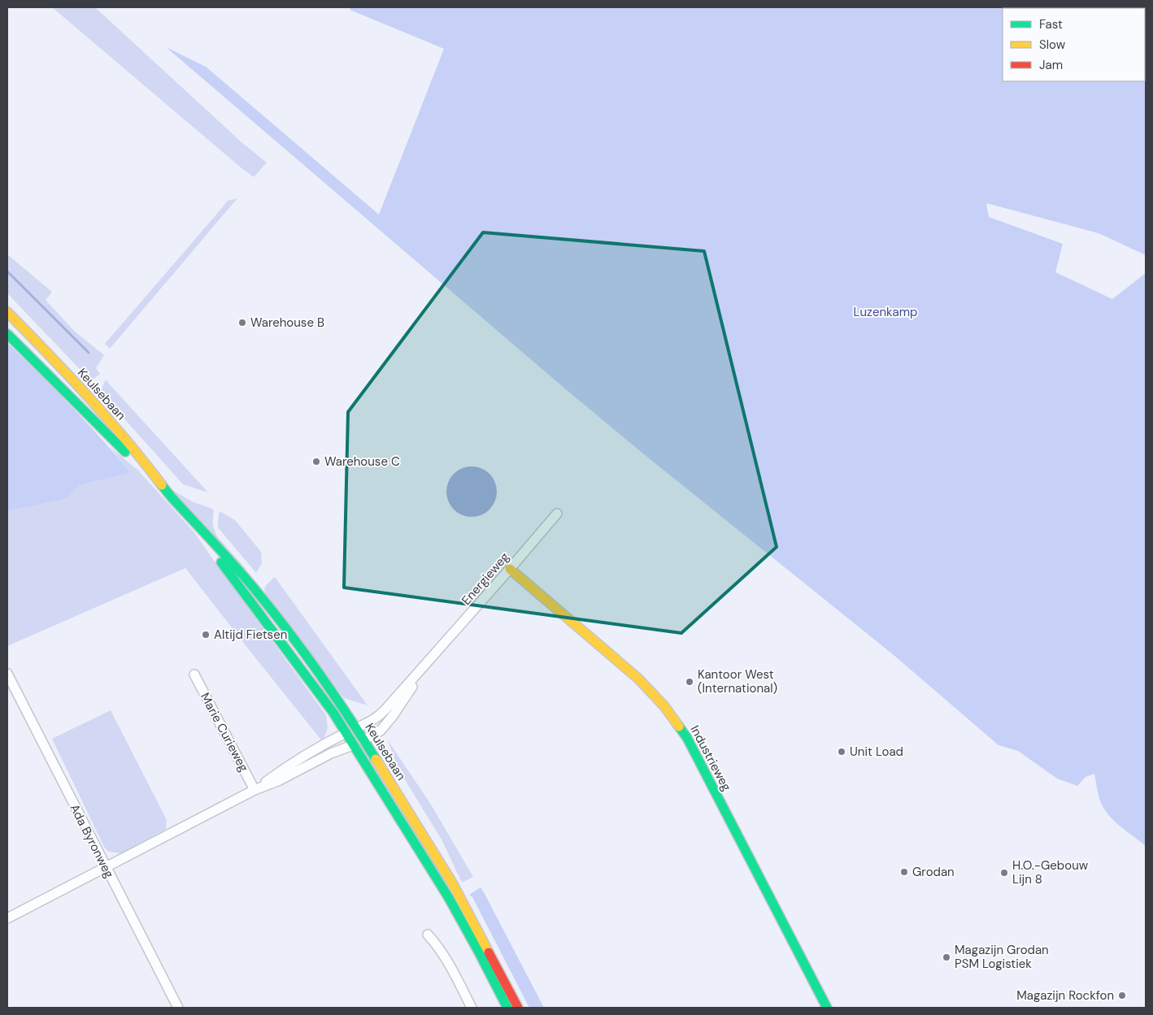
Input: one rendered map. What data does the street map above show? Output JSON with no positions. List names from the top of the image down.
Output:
{
  "streets": {
    "main road": ["Keulsebaan", "Energieweg", "Industrieweg"],
    "street": ["Marie Curieweg", "Ada Byronweg"]
  },
  "crossings": [
    ["Keulsebaan", "Energieweg"],
    ["Energieweg", "Industrieweg"]
  ],
  "parks": ["Luzenkamp"],
  "places": [
    "Warehouse B",
    "Warehouse C",
    "Altijd Fietsen",
    "Kantoor West (International)",
    "Unit Load",
    "Grodan",
    "H.O.-Gebouw Lijn 8",
    "Magazijn Grodan PSM Logistiek",
    "Magazijn Rockfon"
  ],
  "legend": ["Fast", "Slow", "Jam"]
}
